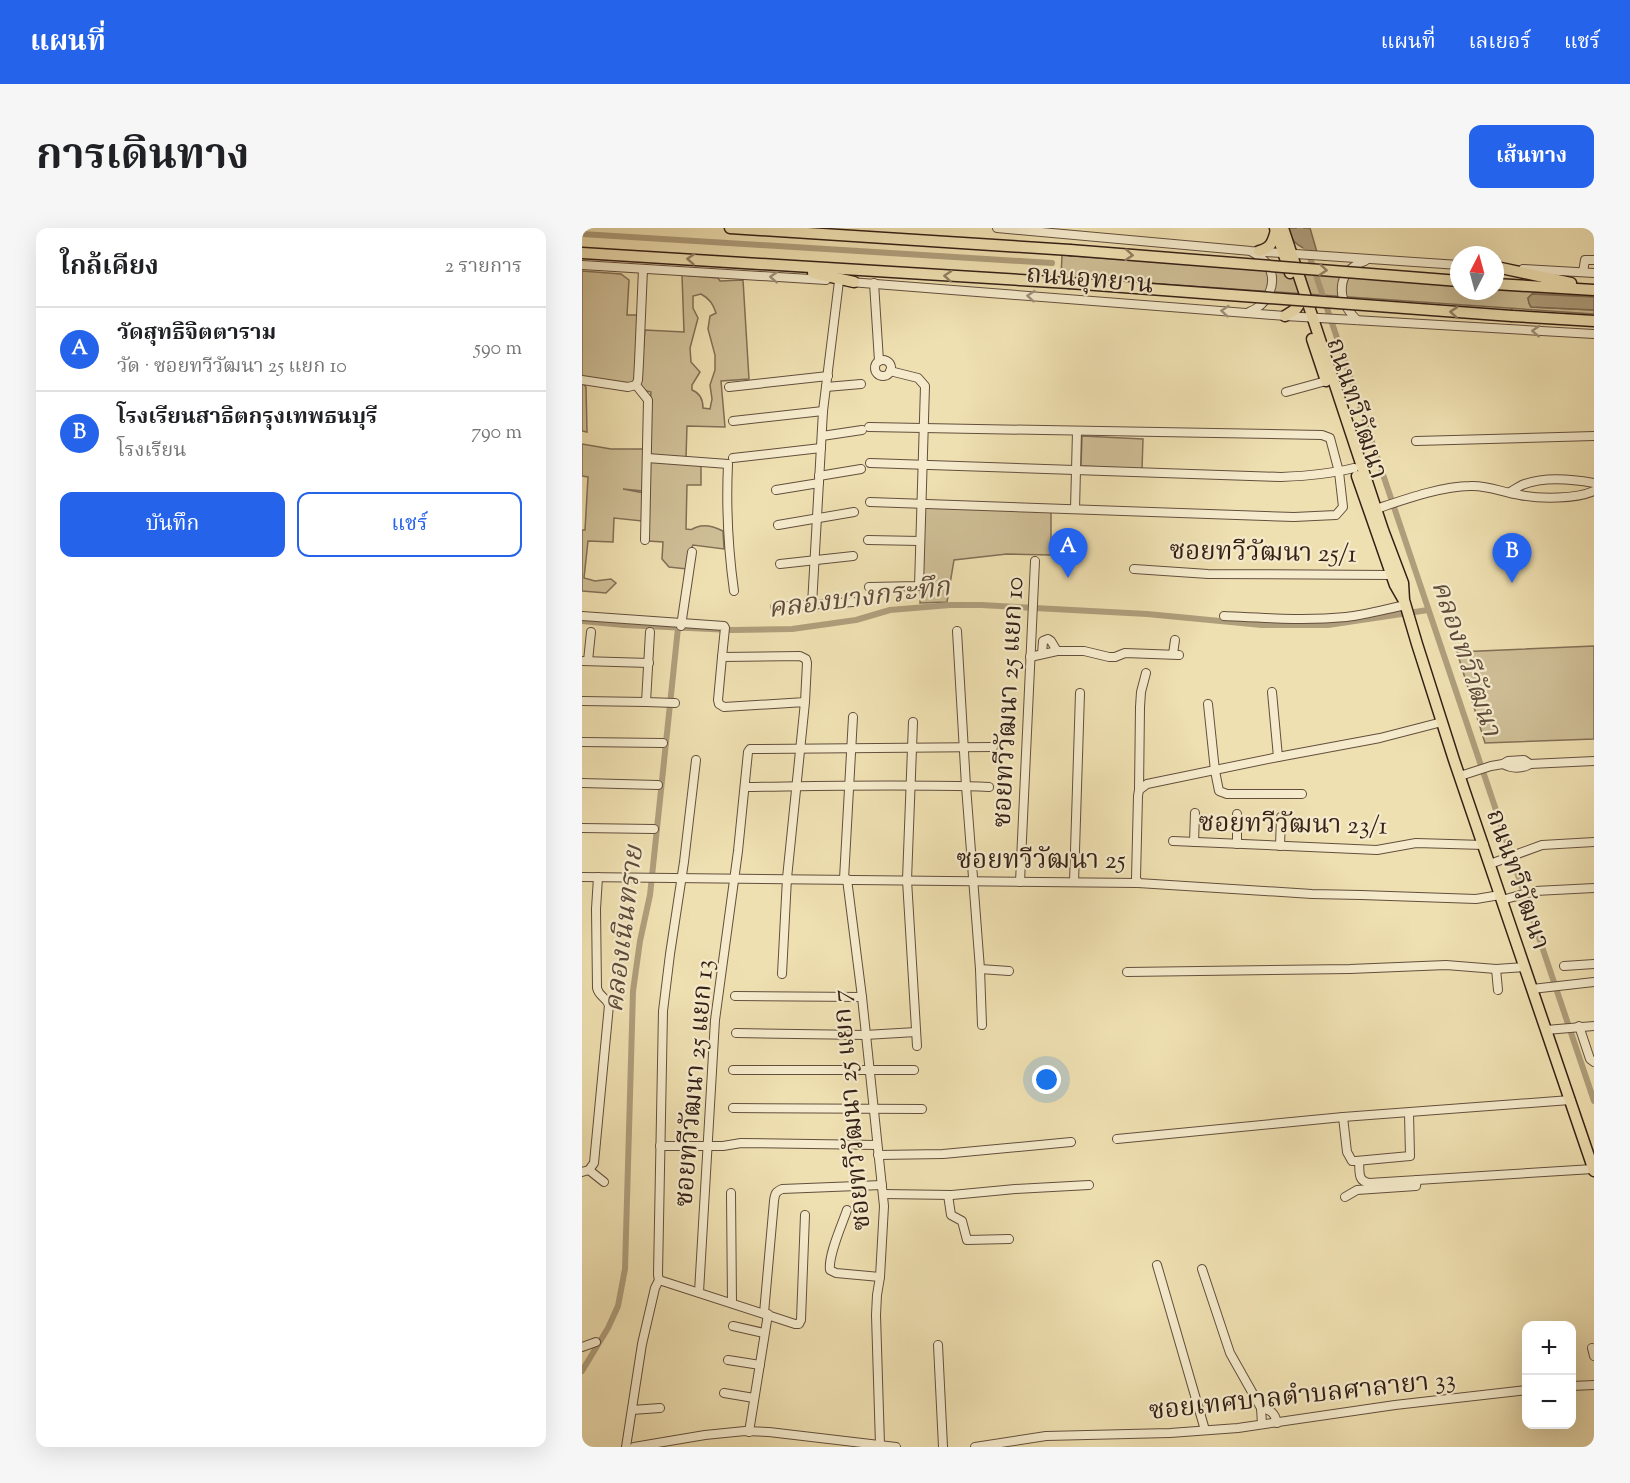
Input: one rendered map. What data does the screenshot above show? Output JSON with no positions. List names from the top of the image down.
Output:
{
  "streets": {
    "main road": ["ถนนอุทยาน", "ถนนทวีวัฒนา"],
    "street": [
      "ซอยทวีวัฒนา 25/1",
      "ซอยทวีวัฒนา 25 แยก 10",
      "ซอยทวีวัฒนา 23/1",
      "ซอยทวีวัฒนา 25",
      "ซอยทวีวัฒนา 25 แยก 13",
      "ซอยทวีวัฒนา 25 แยก 7",
      "ซอยเทศบาลตำบลศาลายา 33"
    ]
  },
  "crossings": [
    ["ถนนอุทยาน", "ถนนทวีวัฒนา"],
    ["ถนนทวีวัฒนา", "ซอยทวีวัฒนา 25/1"],
    ["ถนนทวีวัฒนา", "ซอยทวีวัฒนา 23/1"],
    ["ซอยทวีวัฒนา 25 แยก 10", "ซอยทวีวัฒนา 25"],
    ["ซอยทวีวัฒนา 25", "ซอยทวีวัฒนา 25 แยก 13"],
    ["ซอยทวีวัฒนา 25", "ซอยทวีวัฒนา 25 แยก 7"]
  ],
  "water": ["คลองบางกระทึก", "คลองทวีวัฒนา", "คลองเนินทราย"],
  "north": "top",
  "page": {
    "header": "แผนที่",
    "nav": ["แผนที่", "เลเยอร์", "แชร์"],
    "title": "การเดินทาง",
    "buttons": [
      "เส้นทาง",
      ["บันทึก", "แชร์"]
    ],
    "heading": ["ใกล้เคียง", "2 รายการ"],
    "list": [
      {
        "mark": "A",
        "name": "วัดสุทธิจิตตาราม",
        "note": "วัด · ซอยทวีวัฒนา 25 แยก 10",
        "value": "590 m"
      },
      {
        "mark": "B",
        "name": "โรงเรียนสาธิตกรุงเทพธนบุรี",
        "note": "โรงเรียน",
        "value": "790 m"
      }
    ],
    "pins": ["A", "B"],
    "map_buttons": ["+", "−"]
  }
}
